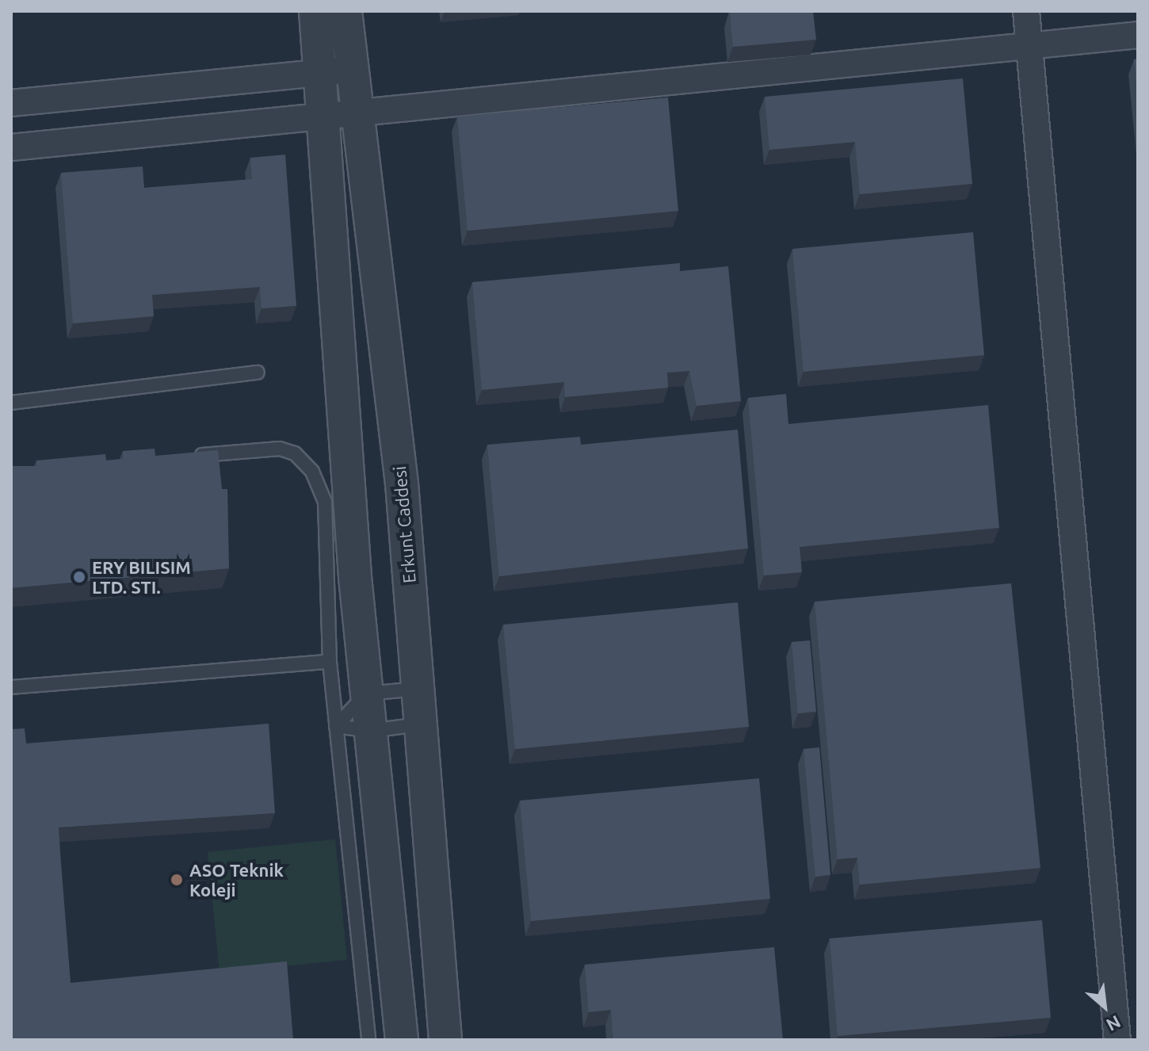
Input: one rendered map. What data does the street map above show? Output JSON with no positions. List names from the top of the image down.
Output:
{
  "streets": {
    "street": ["Erkunt Caddesi"]
  },
  "places": ["ERY BILISIM LTD. STI.", "ASO Teknik Koleji"],
  "north": "bottom right"
}
